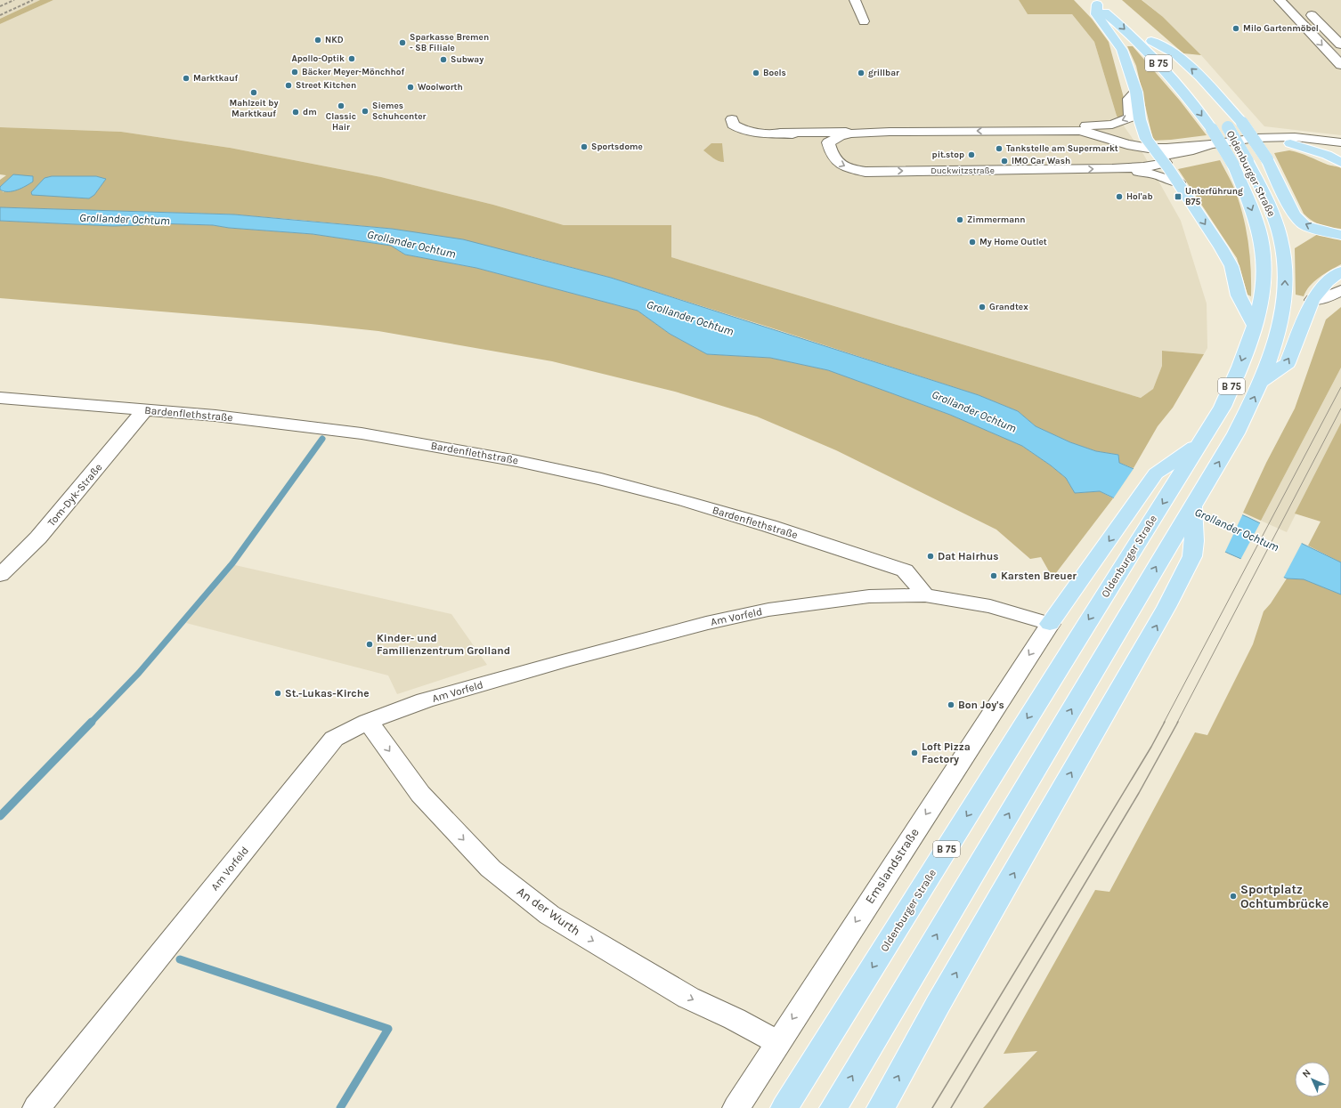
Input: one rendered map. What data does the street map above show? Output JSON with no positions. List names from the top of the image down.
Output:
{
  "streets": {
    "highway": ["B 75", "Oldenburger Straße"],
    "street": [
      "Duckwitzstraße",
      "Bardenflethstraße",
      "Tom-Dyk-Straße",
      "Am Vorfeld",
      "Emslandstraße",
      "An der Wurth"
    ]
  },
  "crossings": [
    ["B 75", "Oldenburger Straße"],
    ["Bardenflethstraße", "Tom-Dyk-Straße"],
    ["Bardenflethstraße", "Am Vorfeld"],
    ["Am Vorfeld", "Emslandstraße"],
    ["Am Vorfeld", "An der Wurth"],
    ["Emslandstraße", "An der Wurth"]
  ],
  "one_way": ["Emslandstraße", "An der Wurth"],
  "water": ["Grollander Ochtum"],
  "places": {
    "other": [
      "Milo Gartenmöbel",
      "NKD",
      "Sparkasse Bremen - SB Filiale",
      "Apollo-Optik",
      "Subway",
      "Bäcker Meyer-Mönchhof",
      "Boels",
      "grillbar",
      "Marktkauf",
      "Street Kitchen",
      "Woolworth",
      "Mahlzeit by Marktkauf",
      "Classic Hair",
      "Siemes Schuhcenter",
      "dm",
      "Sportsdome",
      "Tankstelle am Supermarkt",
      "pit.stop",
      "IMO Car Wash",
      "Hol'ab",
      "Zimmermann",
      "My Home Outlet",
      "Grandtex",
      "Dat Hairhus",
      "Karsten Breuer",
      "Kinder- und Familienzentrum Grolland",
      "St.-Lukas-Kirche",
      "Bon Joy's",
      "Loft Pizza Factory",
      "Sportplatz Ochtumbrücke"
    ],
    "transit": ["Unterführung B75"]
  },
  "north": "top left"
}
